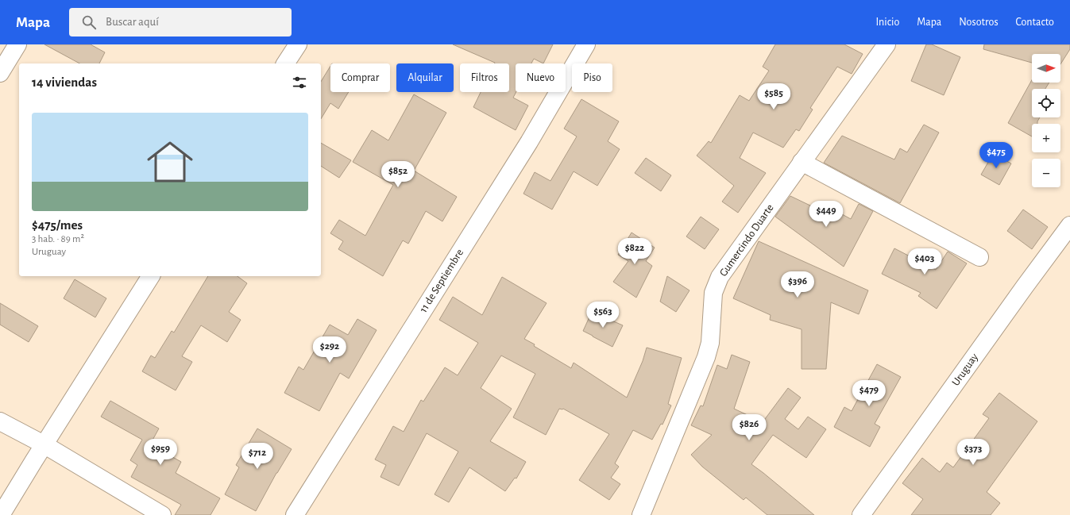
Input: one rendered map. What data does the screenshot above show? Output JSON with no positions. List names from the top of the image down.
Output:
{
  "streets": {
    "street": ["Gumercindo Duarte", "11 de Septiembre", "Uruguay"]
  },
  "north": "right",
  "page": {
    "header": "Mapa",
    "search": "Buscar aquí",
    "nav": [
      "Inicio",
      "Mapa",
      "Nosotros",
      "Contacto"
    ],
    "map_buttons": ["+", "−"],
    "chip": [
      "Comprar",
      "Alquilar",
      "Filtros",
      "Nuevo",
      "Piso"
    ],
    "heading": "14 viviendas",
    "price": [
      "$585",
      "$475",
      "$852",
      "$449",
      "$822",
      "$403",
      "$396",
      "$563",
      "$292",
      "$479",
      "$826",
      "$959",
      "$373",
      "$712"
    ],
    "list": [
      {
        "name": "$475/mes",
        "note": "3 hab. · 89 m² · Uruguay"
      }
    ]
  }
}
